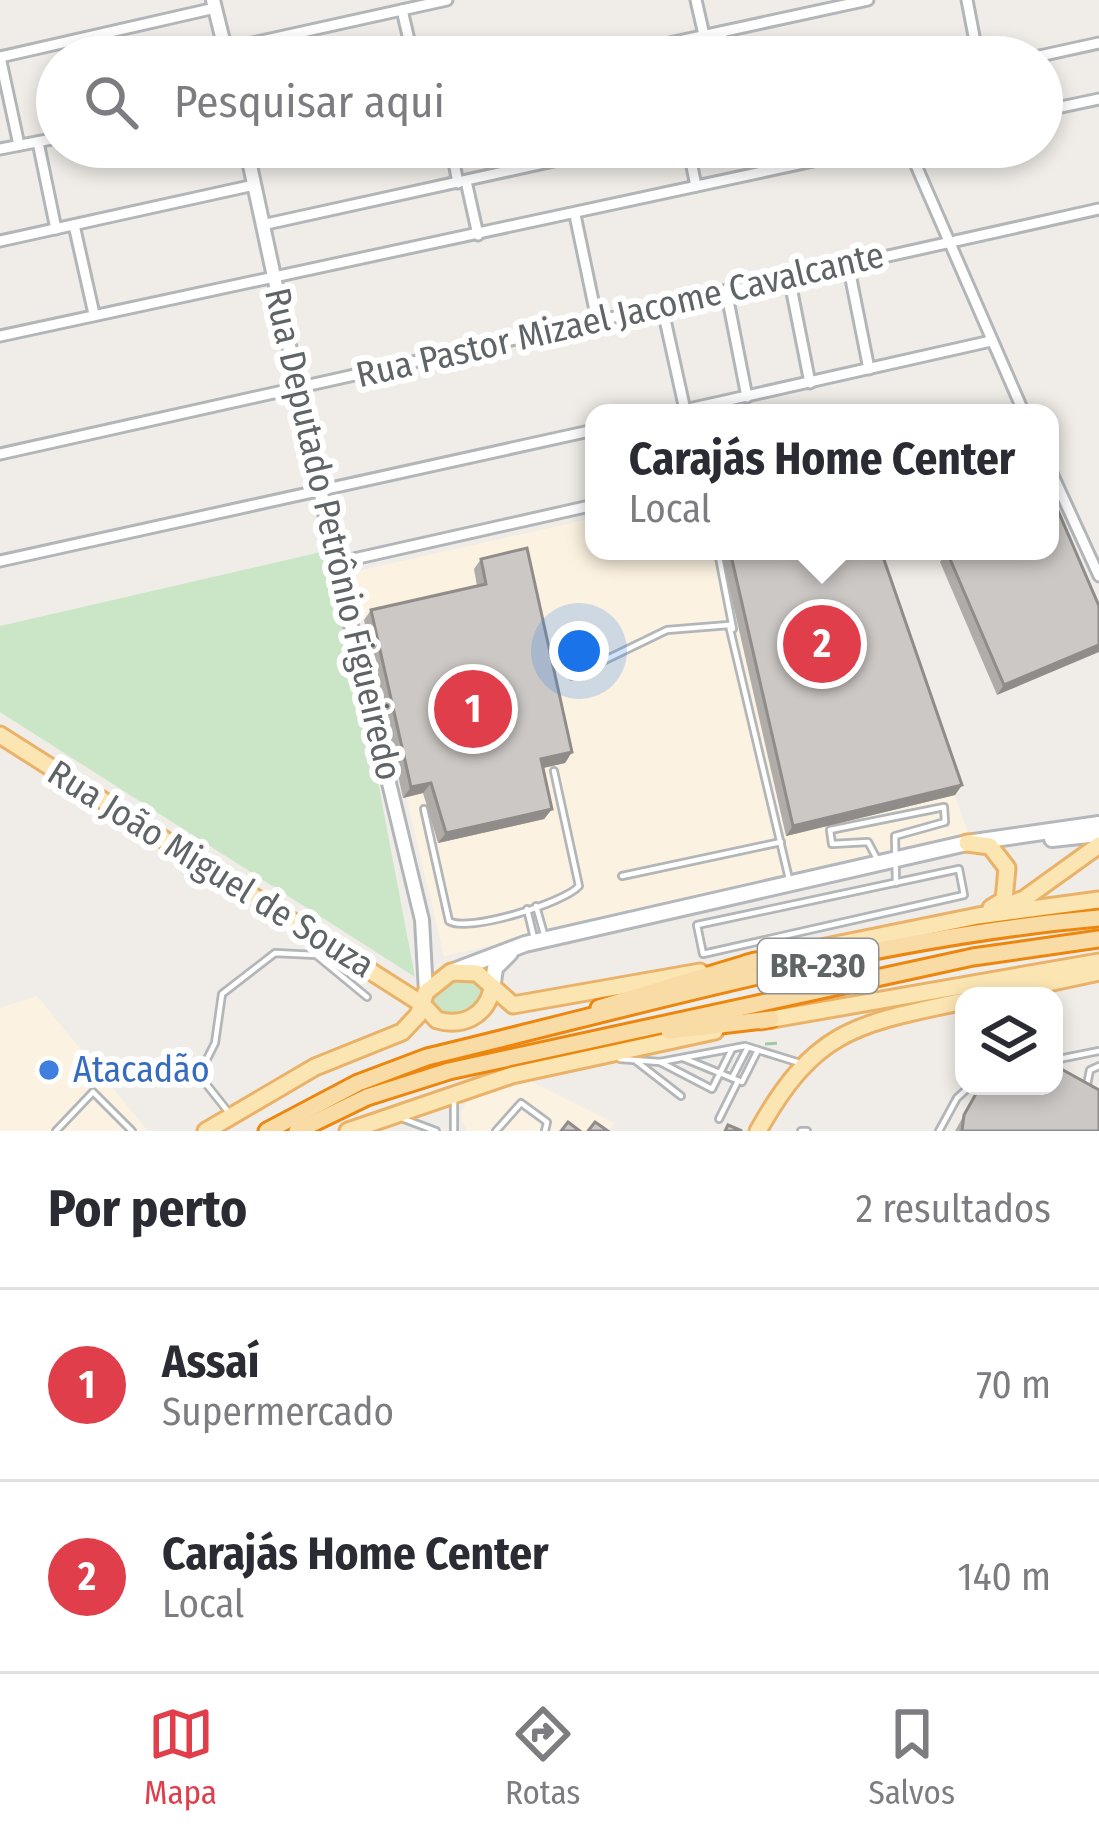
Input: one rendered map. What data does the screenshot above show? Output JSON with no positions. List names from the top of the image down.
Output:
{
  "streets": {
    "highway": ["BR-230"],
    "main road": ["Rua João Miguel de Souza"],
    "street": ["Rua Pastor Mizael Jacome Cavalcante", "Rua Deputado Petrônio Figueiredo"]
  },
  "crossings": [
    ["Rua Pastor Mizael Jacome Cavalcante", "Rua Deputado Petrônio Figueiredo"],
    ["Rua Deputado Petrônio Figueiredo", "Rua João Miguel de Souza"]
  ],
  "places": ["Atacadão"],
  "page": {
    "search": "Pesquisar aqui",
    "popup": ["Carajás Home Center", "Local"],
    "pins": ["2", "1"],
    "heading": ["Por perto", "2 resultados"],
    "list": [
      {
        "mark": "1",
        "name": "Assaí",
        "note": "Supermercado",
        "value": "70 m"
      },
      {
        "mark": "2",
        "name": "Carajás Home Center",
        "note": "Local",
        "value": "140 m"
      }
    ],
    "nav": ["Mapa", "Rotas", "Salvos"]
  }
}
